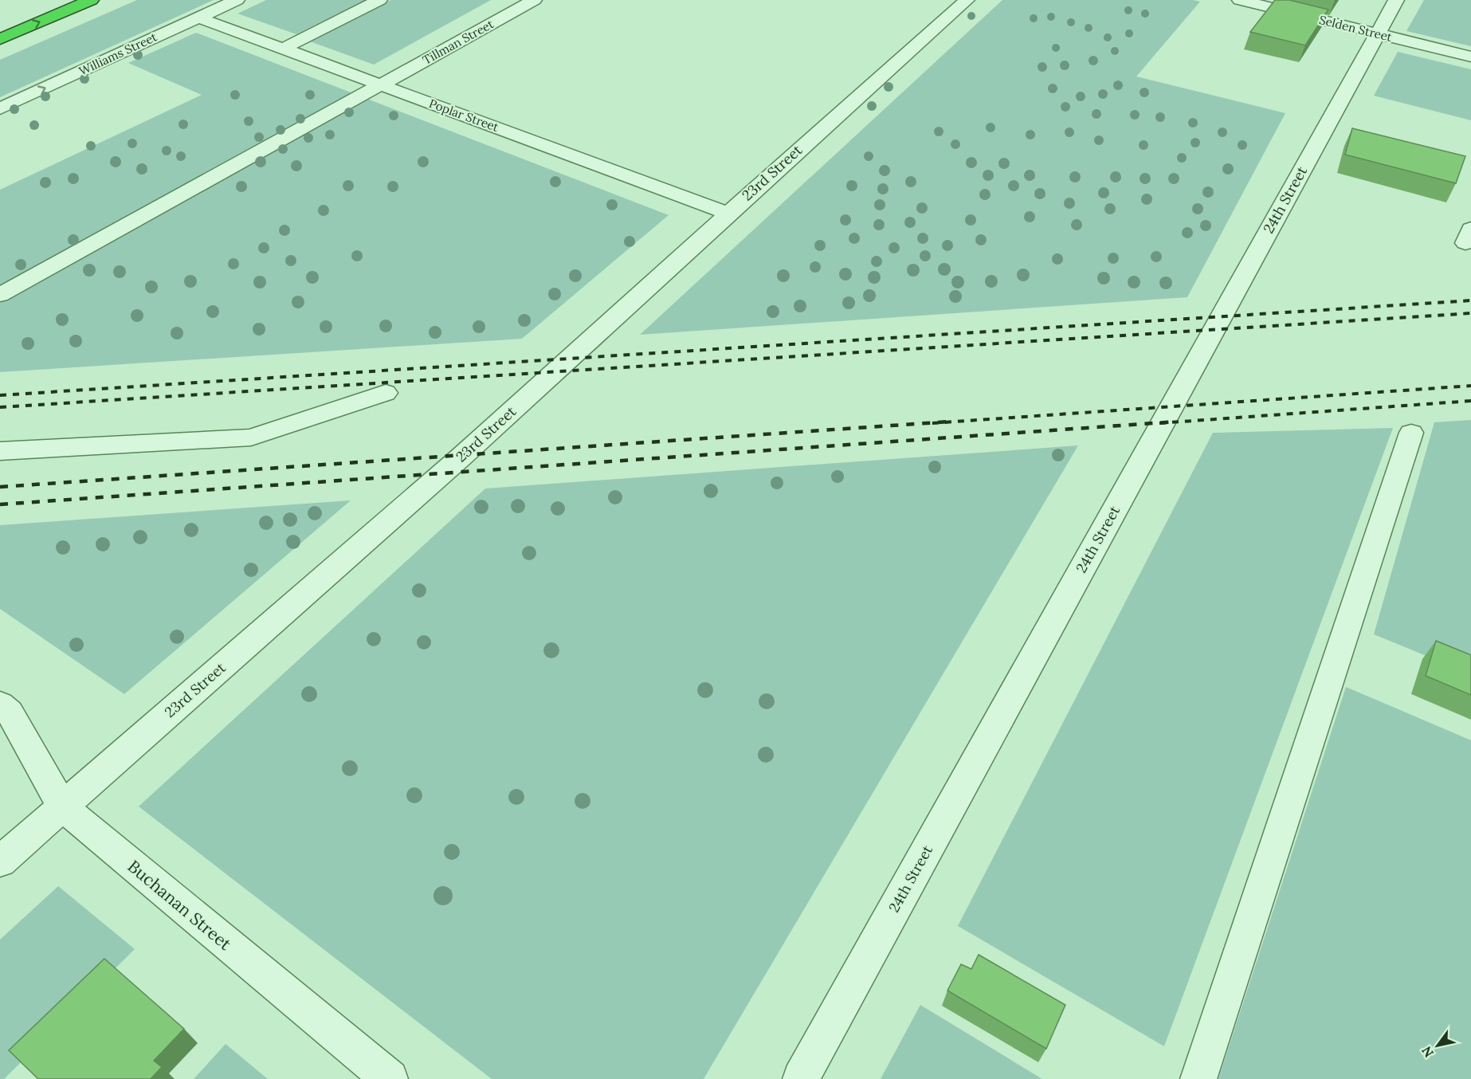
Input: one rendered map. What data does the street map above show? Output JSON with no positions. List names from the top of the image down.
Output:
{
  "streets": {
    "street": [
      "Selden Street",
      "Tillman Street",
      "Williams Street",
      "Poplar Street",
      "23rd Street",
      "24th Street",
      "Buchanan Street"
    ]
  },
  "crossings": [
    ["Selden Street", "24th Street"],
    ["Tillman Street", "Poplar Street"],
    ["Williams Street", "Poplar Street"],
    ["Poplar Street", "23rd Street"],
    ["23rd Street", "Buchanan Street"]
  ],
  "one_way": ["Williams Street"],
  "north": "bottom left"
}
